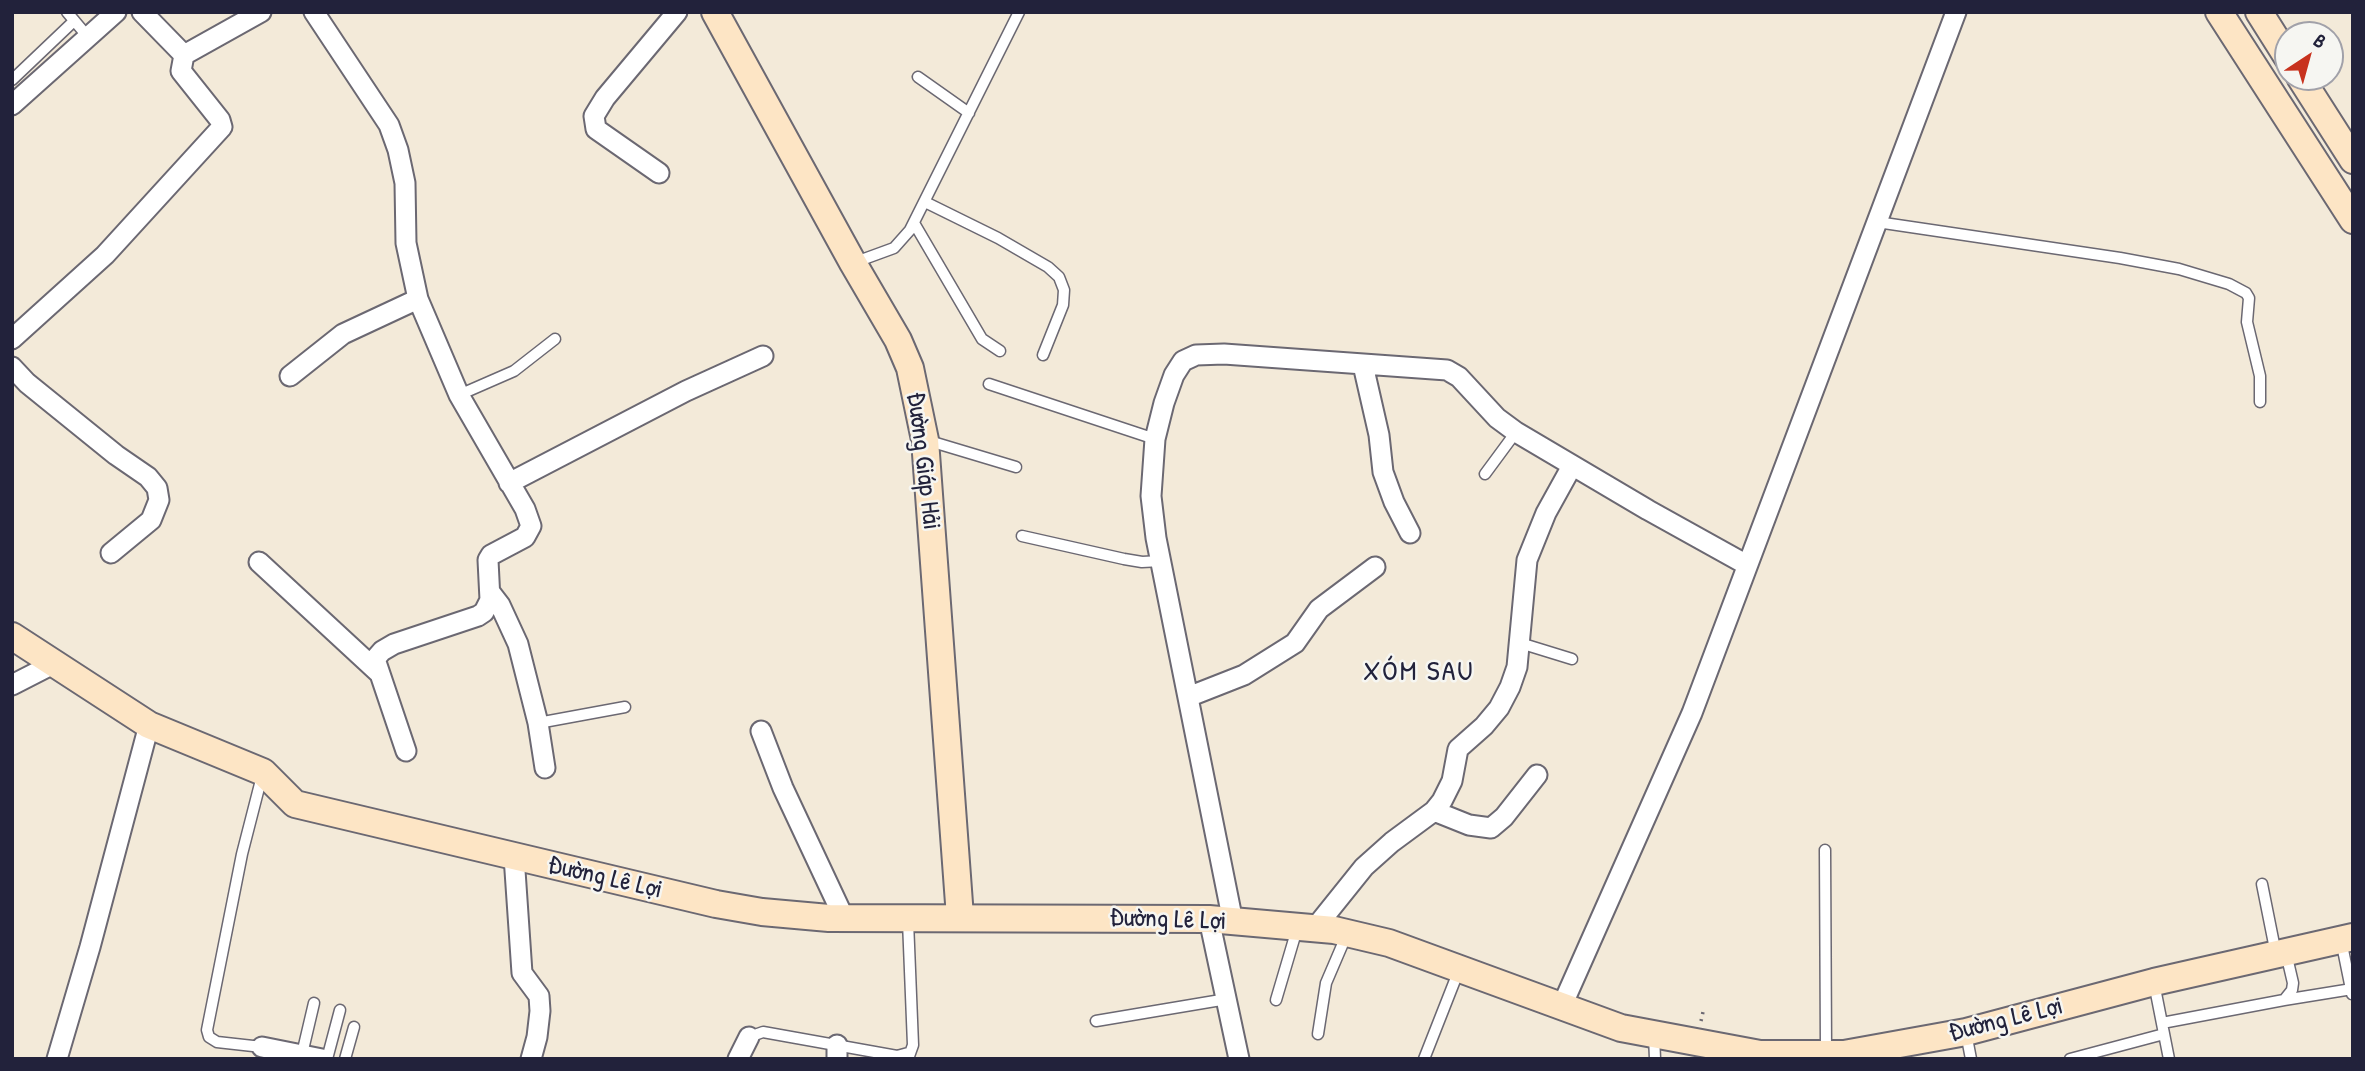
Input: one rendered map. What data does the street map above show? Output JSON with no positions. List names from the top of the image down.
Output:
{
  "streets": {
    "main road": ["Đường Giáp Hải", "Đường Lê Lợi"]
  },
  "crossings": [
    ["Đường Giáp Hải", "Đường Lê Lợi"]
  ],
  "districts": ["XÓM SAU"],
  "north": "top right"
}
